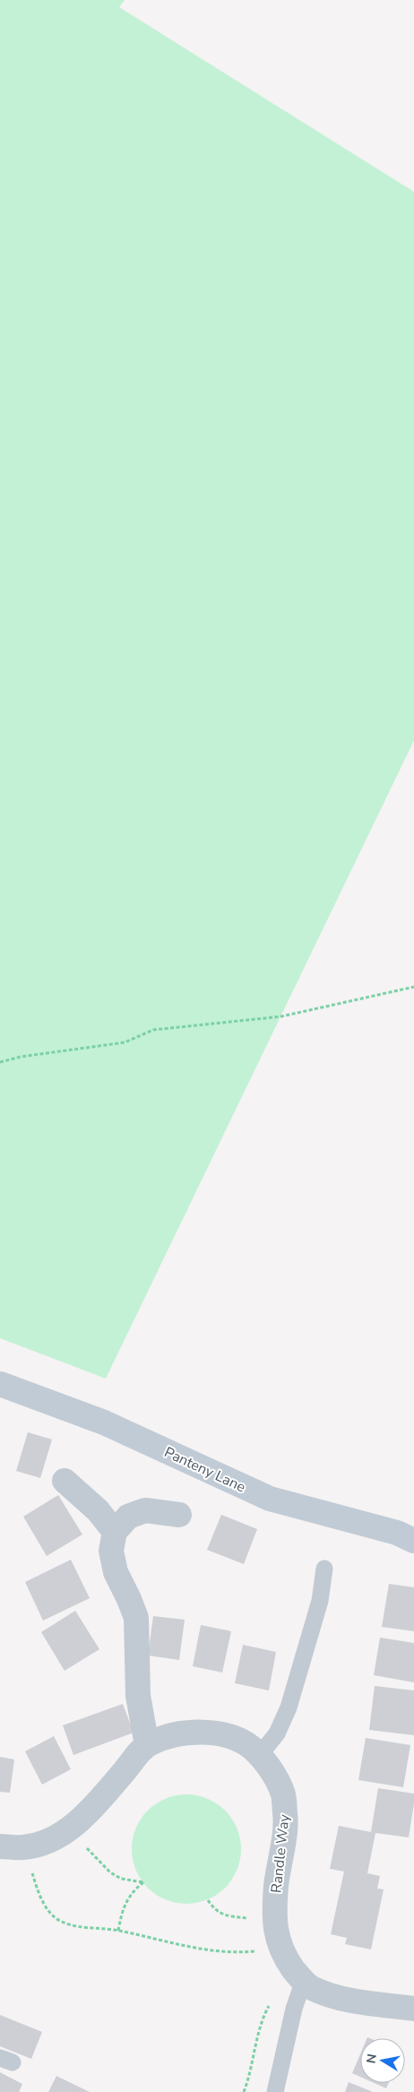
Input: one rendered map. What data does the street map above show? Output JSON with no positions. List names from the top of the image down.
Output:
{
  "streets": {
    "street": ["Panteny Lane", "Randle Way"]
  },
  "north": "left"
}
